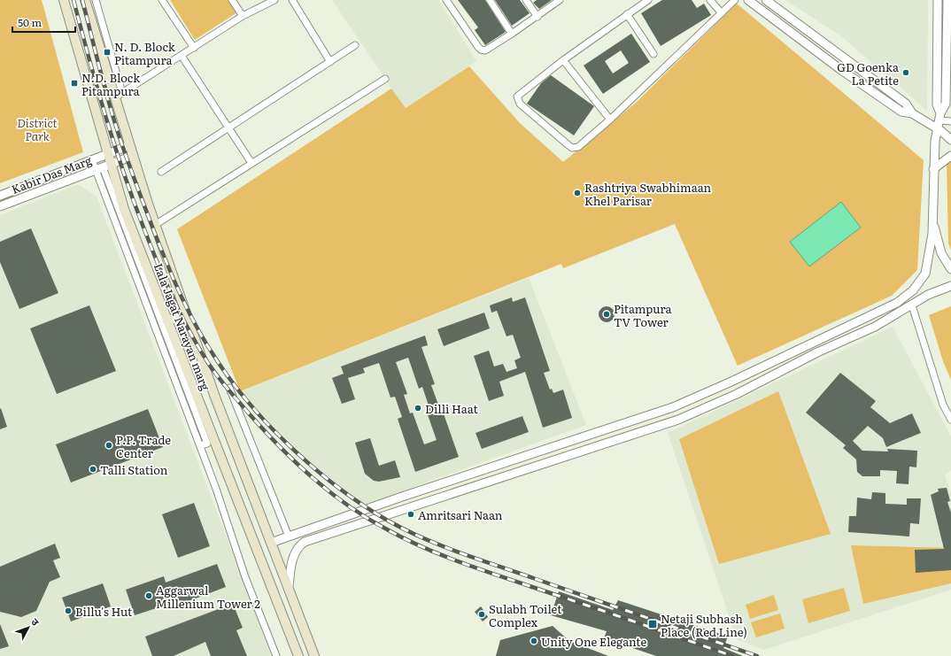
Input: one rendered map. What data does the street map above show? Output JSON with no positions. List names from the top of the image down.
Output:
{
  "streets": {
    "main road": ["Lala Jagat Narayan marg"],
    "street": ["Kabir Das Marg"]
  },
  "crossings": [
    ["Kabir Das Marg", "Lala Jagat Narayan marg"]
  ],
  "parks": ["District Park"],
  "places": {
    "transit": ["N. D. Block Pitampura", "N.D. Block Pitampura", "Netaji Subhash Place (Red Line)"],
    "other": [
      "GD Goenka La Petite",
      "Rashtriya Swabhimaan Khel Parisar",
      "Pitampura TV Tower",
      "Dilli Haat",
      "P.P. Trade Center",
      "Talli Station",
      "Amritsari Naan",
      "Aggarwal Millenium Tower 2",
      "Billu's Hut",
      "Sulabh Toilet Complex",
      "Unity One Elegante"
    ]
  },
  "scale_bar": "50 m",
  "north": "top right"
}
